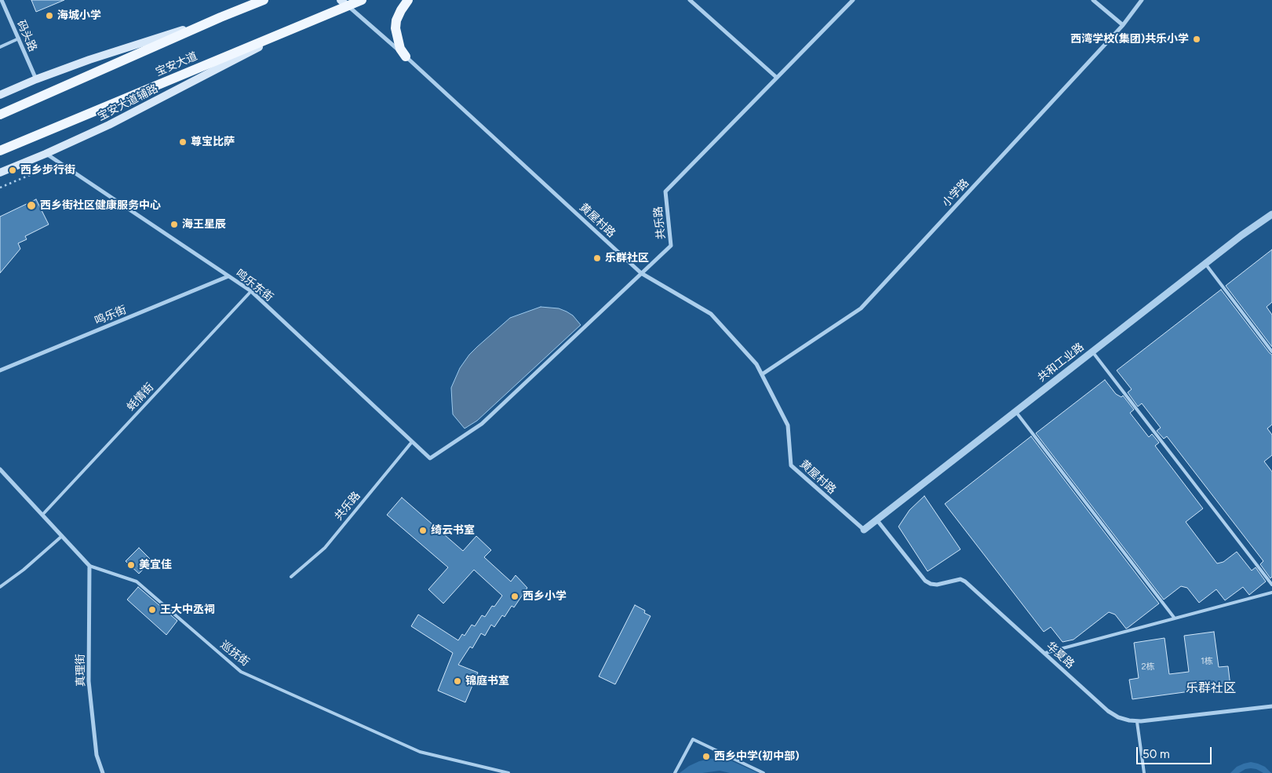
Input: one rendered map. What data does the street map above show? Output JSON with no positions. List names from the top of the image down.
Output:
{
  "streets": {
    "main road": ["宝安大道", "宝安大道辅路"],
    "street": [
      "码头路",
      "小学路",
      "黄屋村路",
      "共乐路",
      "鸣乐东街",
      "鸣乐街",
      "共和工业路",
      "巡抚街",
      "华夏路",
      "真理街"
    ],
    "lane": ["蚝情街"]
  },
  "crossings": [
    ["宝安大道", "宝安大道辅路"],
    ["宝安大道", "黄屋村路"],
    ["宝安大道辅路", "鸣乐东街"],
    ["小学路", "黄屋村路"],
    ["黄屋村路", "共乐路"],
    ["黄屋村路", "共和工业路"],
    ["共乐路", "鸣乐东街"],
    ["鸣乐东街", "鸣乐街"],
    ["鸣乐东街", "蚝情街"],
    ["共和工业路", "华夏路"],
    ["蚝情街", "巡抚街"],
    ["巡抚街", "真理街"]
  ],
  "districts": ["乐群社区"],
  "places": [
    "海城小学",
    "西湾学校(集团)共乐小学",
    "尊宝比萨",
    "西乡步行街",
    "西乡街社区健康服务中心",
    "海王星辰",
    "乐群社区",
    "绮云书室",
    "美宜佳",
    "西乡小学",
    "王大中丞祠",
    "锦庭书室",
    "西乡中学(初中部)"
  ],
  "house_numbers": ["1栋", "2栋"],
  "scale_bar": "50 m"
}
